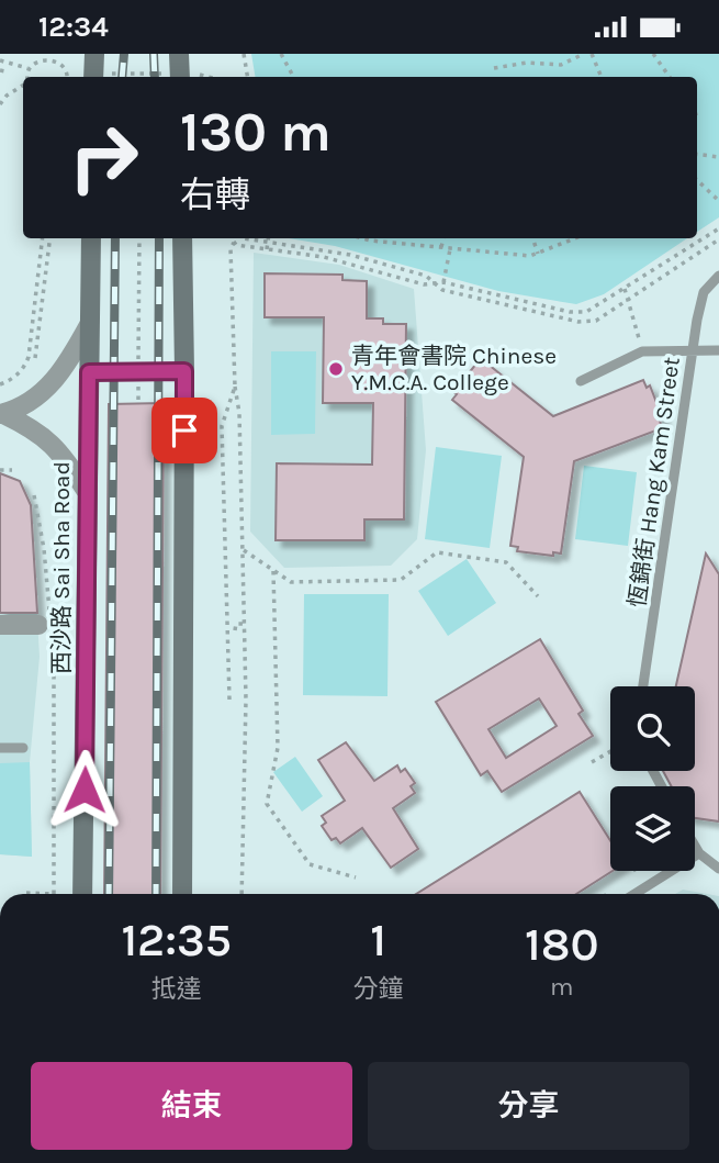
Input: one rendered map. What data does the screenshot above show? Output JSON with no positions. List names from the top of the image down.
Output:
{
  "streets": {
    "main road": ["西沙路 Sai Sha Road"],
    "lane": ["恆錦街 Hang Kam Street"]
  },
  "places": ["青年會書院 Chinese Y.M.C.A. College"],
  "page": {
    "status": "12:34",
    "turn": ["130 m", "右轉"],
    "eta": [
      "12:35",
      "抵達",
      "1",
      "分鐘",
      "180",
      "m"
    ],
    "buttons": ["結束", "分享"]
  }
}
